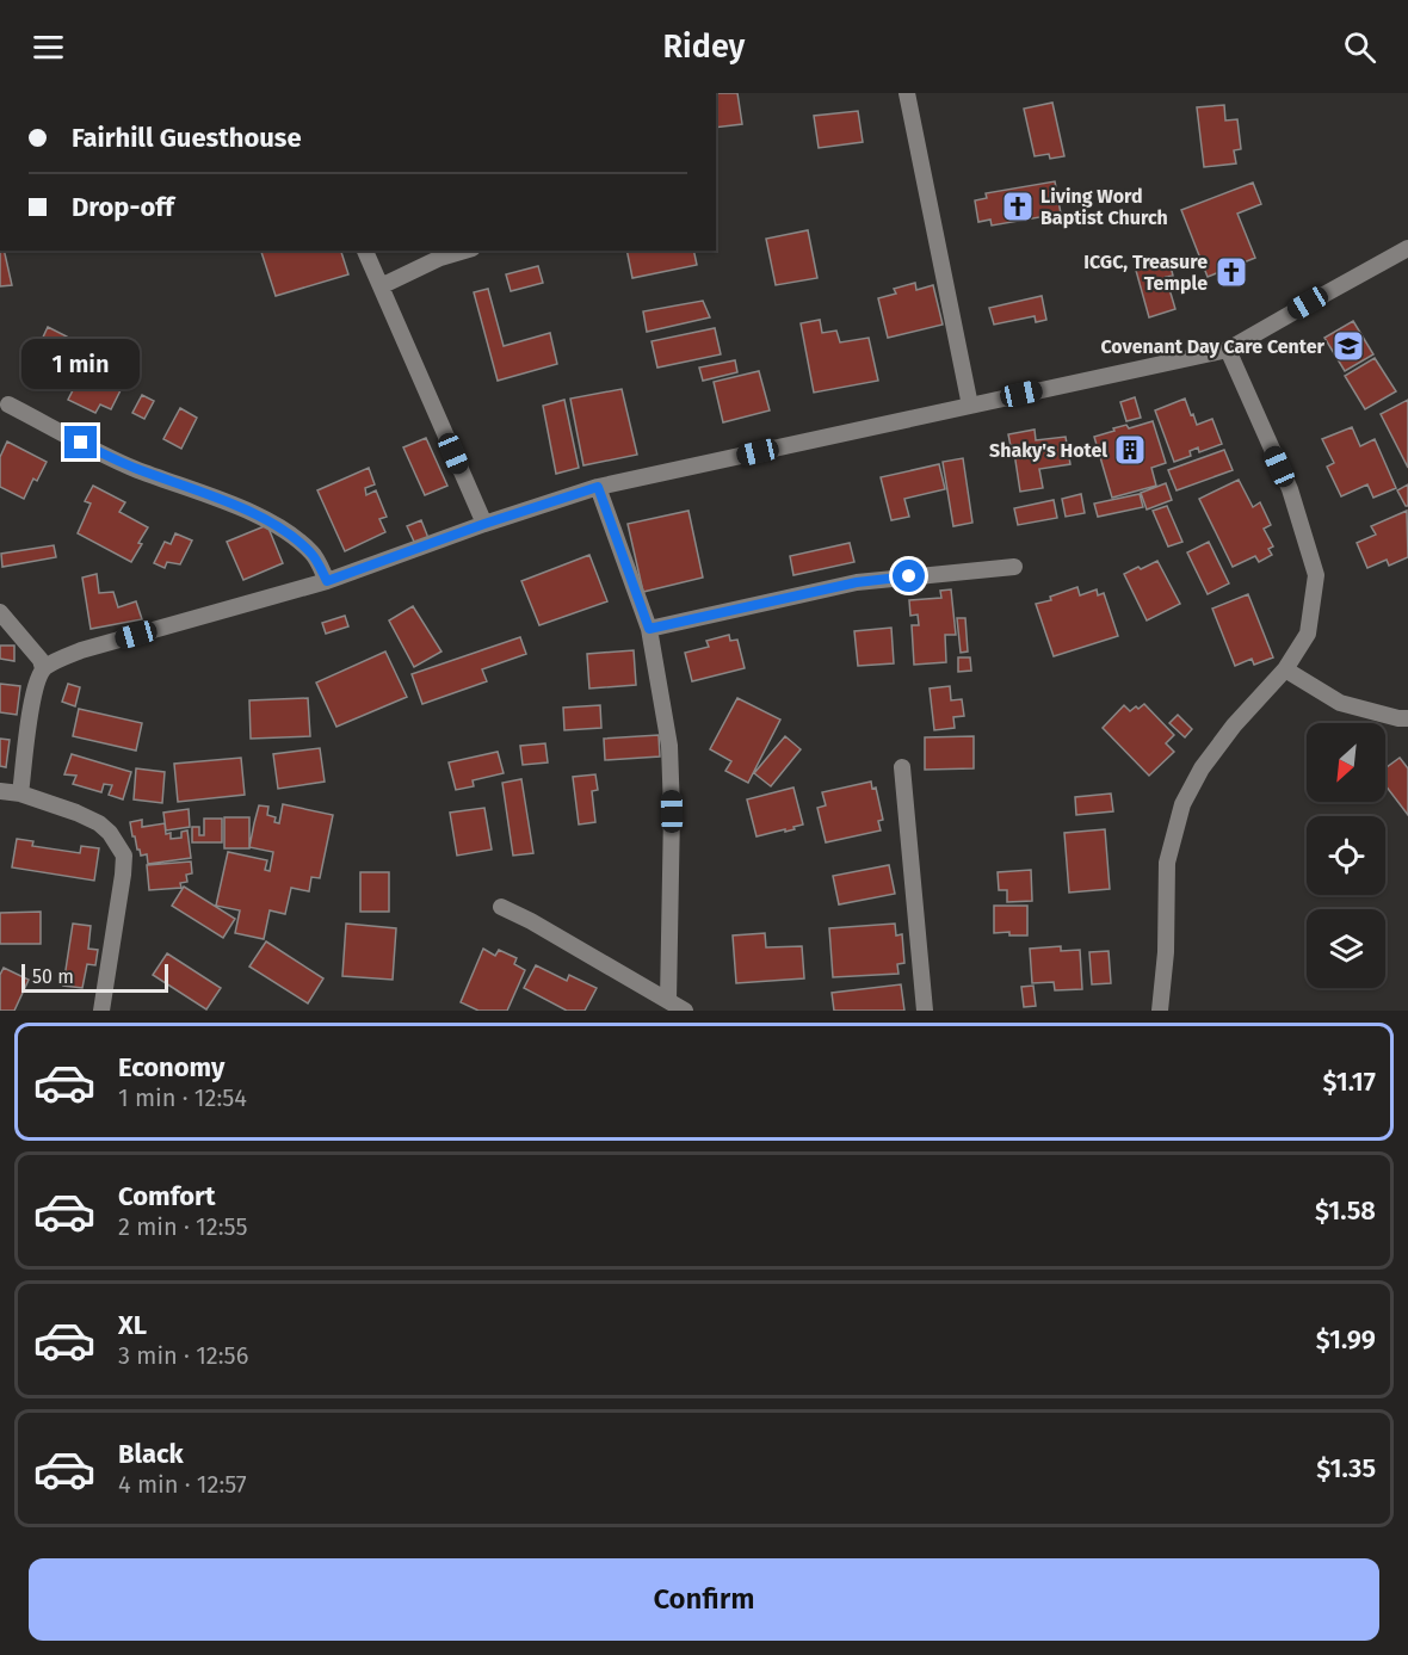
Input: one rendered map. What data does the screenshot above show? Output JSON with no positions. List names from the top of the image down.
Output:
{
  "places": {
    "church": ["Living Word Baptist Church", "ICGC, Treasure Temple"],
    "school or university": ["Covenant Day Care Center"],
    "building": ["Shaky's Hotel"]
  },
  "scale_bar": "50 m",
  "north": "bottom left",
  "page": {
    "header": "Ridey",
    "banner": ["Fairhill Guesthouse", "Drop-off"],
    "bubble": "1 min",
    "scale": "50 m",
    "list": [
      {
        "name": "Economy",
        "note": "1 min · 12:54",
        "value": "$1.17"
      },
      {
        "name": "Comfort",
        "note": "2 min · 12:55",
        "value": "$1.58"
      },
      {
        "name": "XL",
        "note": "3 min · 12:56",
        "value": "$1.99"
      },
      {
        "name": "Black",
        "note": "4 min · 12:57",
        "value": "$1.35"
      }
    ],
    "buttons": "Confirm"
  }
}
